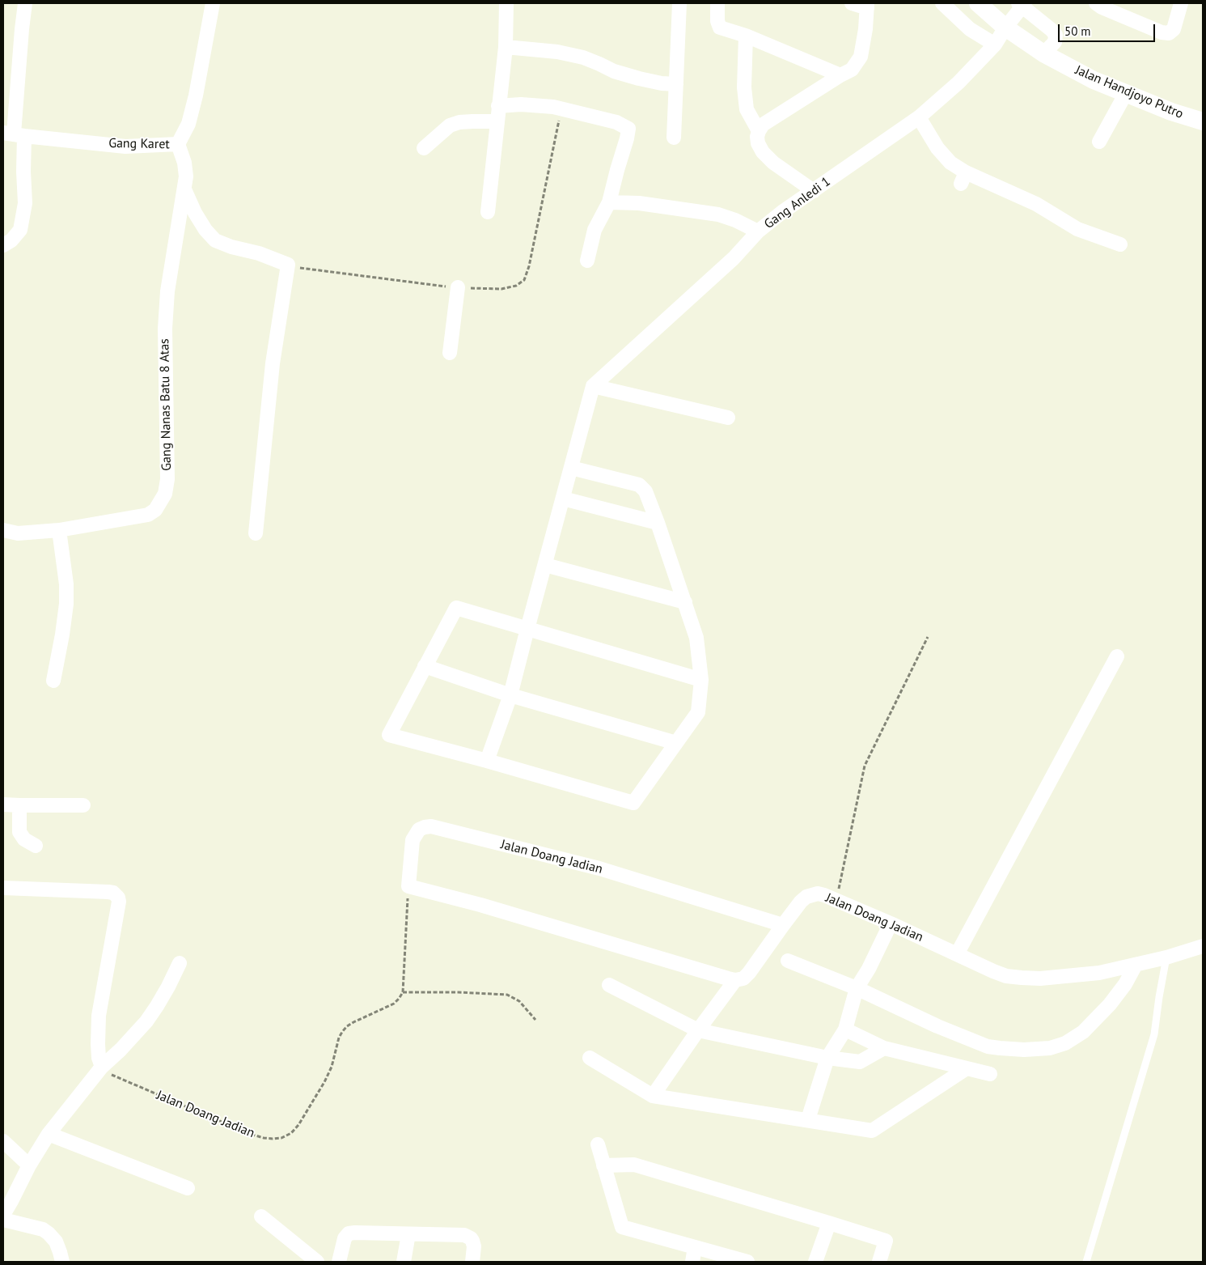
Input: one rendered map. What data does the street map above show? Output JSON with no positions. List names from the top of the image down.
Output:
{
  "streets": {
    "street": [
      "Jalan Handjoyo Putro",
      "Gang Karet",
      "Gang Anledi 1",
      "Gang Nanas Batu 8 Atas",
      "Jalan Doang Jadian"
    ]
  },
  "crossings": [
    ["Jalan Handjoyo Putro", "Gang Anledi 1"],
    ["Gang Karet", "Gang Nanas Batu 8 Atas"]
  ],
  "scale_bar": "50 m"
}
